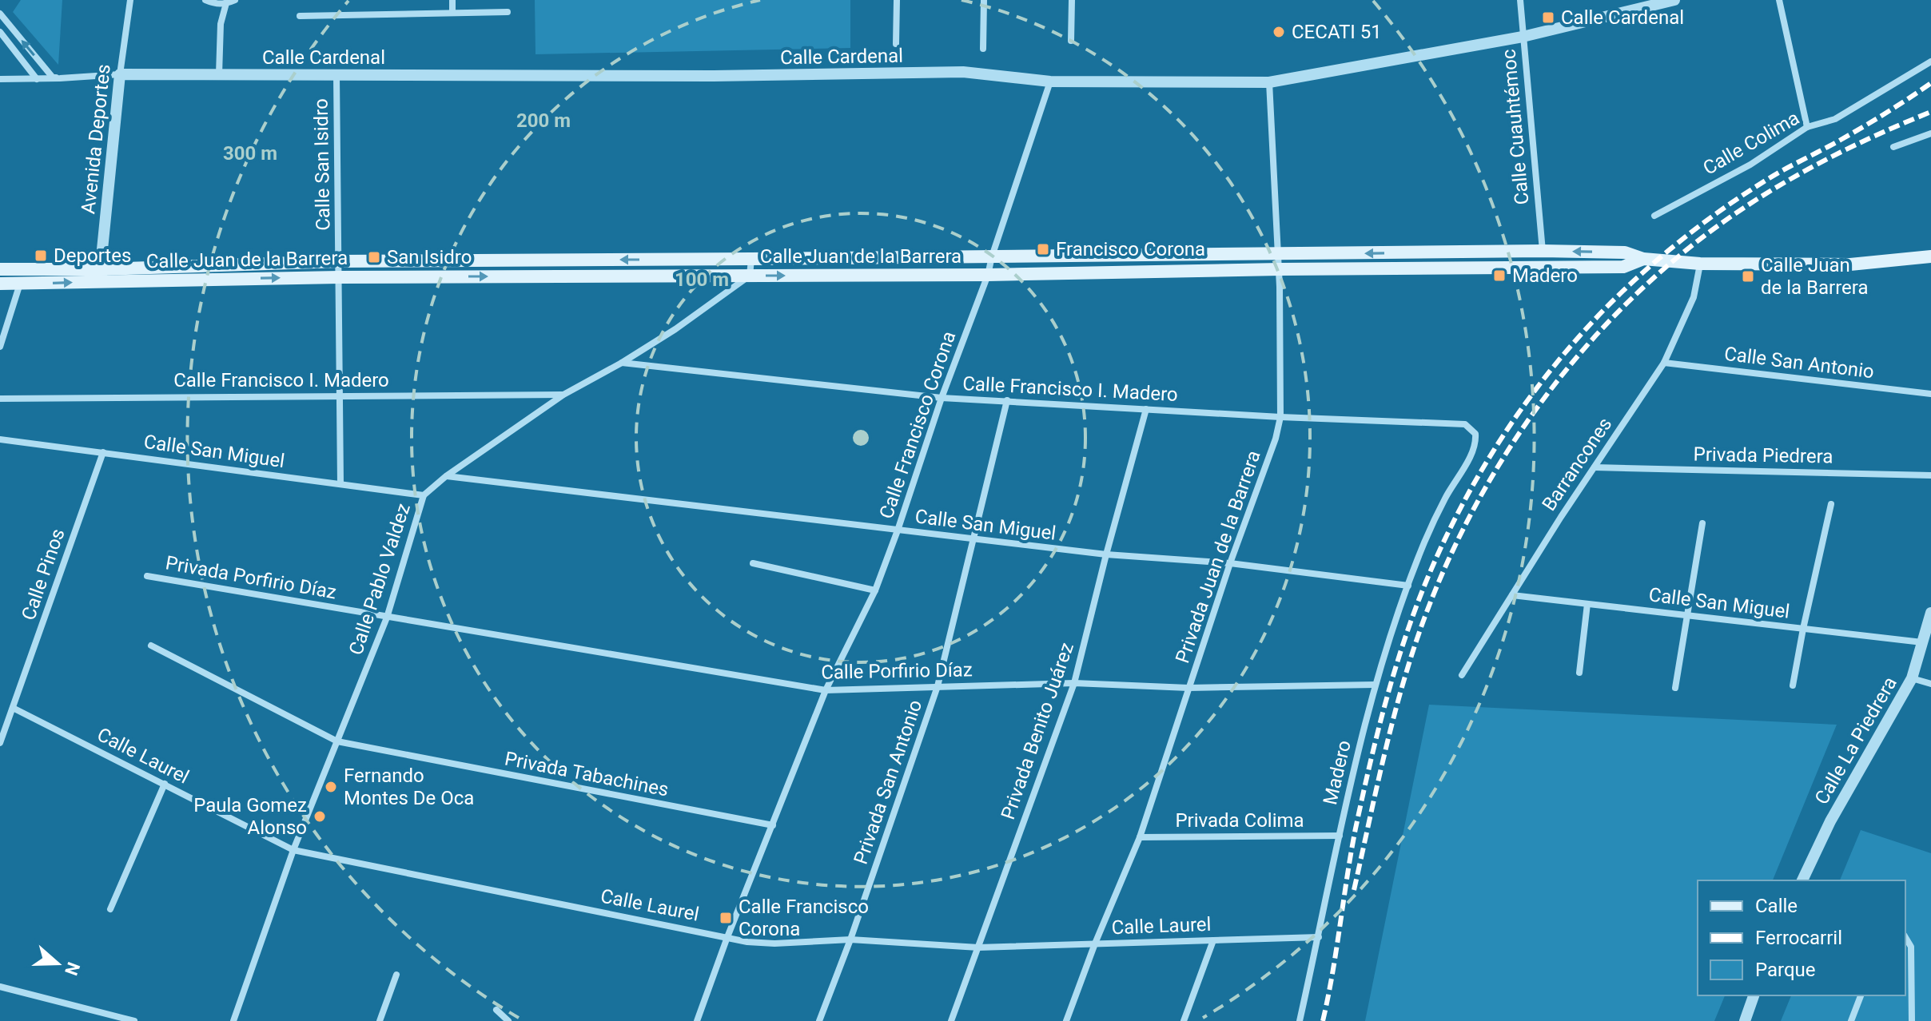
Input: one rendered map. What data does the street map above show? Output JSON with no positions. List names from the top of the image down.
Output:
{
  "streets": {
    "main road": ["Calle Juan de la Barrera"],
    "street": [
      "Calle Cardenal",
      "Calle Cuauhtémoc",
      "Avenida Deportes",
      "Calle Colima",
      "Calle San Isidro",
      "Calle San Antonio",
      "Calle Francisco I. Madero",
      "Calle Francisco Corona",
      "Calle San Miguel",
      "Privada Piedrera",
      "Barrancones",
      "Privada Juan de la Barrera",
      "Calle Pinos",
      "Privada Porfirio Díaz",
      "Calle Pablo Valdez",
      "Calle Porfirio Díaz",
      "Privada Benito Juárez",
      "Calle La Piedrera",
      "Calle Laurel",
      "Madero",
      "Privada Tabachines",
      "Privada San Antonio",
      "Privada Colima"
    ]
  },
  "crossings": [
    ["Calle Cardenal", "Calle Cuauhtémoc"],
    ["Calle Cardenal", "Avenida Deportes"],
    ["Calle Cardenal", "Calle San Isidro"],
    ["Calle Cardenal", "Calle Francisco Corona"],
    ["Calle Cardenal", "Privada Juan de la Barrera"],
    ["Calle Cuauhtémoc", "Calle Juan de la Barrera"],
    ["Avenida Deportes", "Calle Juan de la Barrera"],
    ["Calle San Isidro", "Calle Juan de la Barrera"],
    ["Calle San Isidro", "Calle Francisco I. Madero"],
    ["Calle San Isidro", "Calle San Miguel"],
    ["Calle Juan de la Barrera", "Calle Francisco Corona"],
    ["Calle Juan de la Barrera", "Barrancones"],
    ["Calle Juan de la Barrera", "Privada Juan de la Barrera"],
    ["Calle Juan de la Barrera", "Calle Pablo Valdez"],
    ["Calle San Antonio", "Barrancones"],
    ["Calle Francisco I. Madero", "Calle Francisco Corona"],
    ["Calle Francisco I. Madero", "Privada Juan de la Barrera"],
    ["Calle Francisco I. Madero", "Calle Pablo Valdez"],
    ["Calle Francisco I. Madero", "Privada Benito Juárez"],
    ["Calle Francisco I. Madero", "Madero"],
    ["Calle Francisco I. Madero", "Privada San Antonio"],
    ["Calle Francisco Corona", "Calle San Miguel"],
    ["Calle Francisco Corona", "Calle Porfirio Díaz"],
    ["Calle Francisco Corona", "Calle Laurel"],
    ["Calle Francisco Corona", "Privada Tabachines"],
    ["Calle San Miguel", "Barrancones"],
    ["Calle San Miguel", "Privada Juan de la Barrera"],
    ["Calle San Miguel", "Calle Pinos"],
    ["Calle San Miguel", "Calle Pablo Valdez"],
    ["Calle San Miguel", "Privada Benito Juárez"],
    ["Calle San Miguel", "Calle La Piedrera"],
    ["Calle San Miguel", "Madero"],
    ["Calle San Miguel", "Privada San Antonio"],
    ["Privada Piedrera", "Barrancones"],
    ["Privada Juan de la Barrera", "Calle Porfirio Díaz"],
    ["Privada Juan de la Barrera", "Calle Laurel"],
    ["Privada Juan de la Barrera", "Privada Colima"],
    ["Calle Pinos", "Calle Laurel"],
    ["Privada Porfirio Díaz", "Calle Pablo Valdez"],
    ["Privada Porfirio Díaz", "Calle Porfirio Díaz"],
    ["Calle Pablo Valdez", "Calle Porfirio Díaz"],
    ["Calle Pablo Valdez", "Calle Laurel"],
    ["Calle Pablo Valdez", "Privada Tabachines"],
    ["Calle Porfirio Díaz", "Privada Benito Juárez"],
    ["Calle Porfirio Díaz", "Madero"],
    ["Calle Porfirio Díaz", "Privada San Antonio"],
    ["Privada Benito Juárez", "Calle Laurel"],
    ["Calle Laurel", "Madero"],
    ["Calle Laurel", "Privada San Antonio"],
    ["Madero", "Privada Colima"]
  ],
  "places": {
    "transit": [
      "Calle Cardenal",
      "Francisco Corona",
      "Deportes",
      "San Isidro",
      "Madero",
      "Calle Juan de la Barrera",
      "Calle Francisco Corona"
    ],
    "other": ["CECATI 51", "Fernando Montes De Oca", "Paula Gomez Alonso"]
  },
  "legend": ["Calle", "Ferrocarril", "Parque"],
  "north": "right",
  "rings": ["200 m", "300 m", "100 m"]
}
